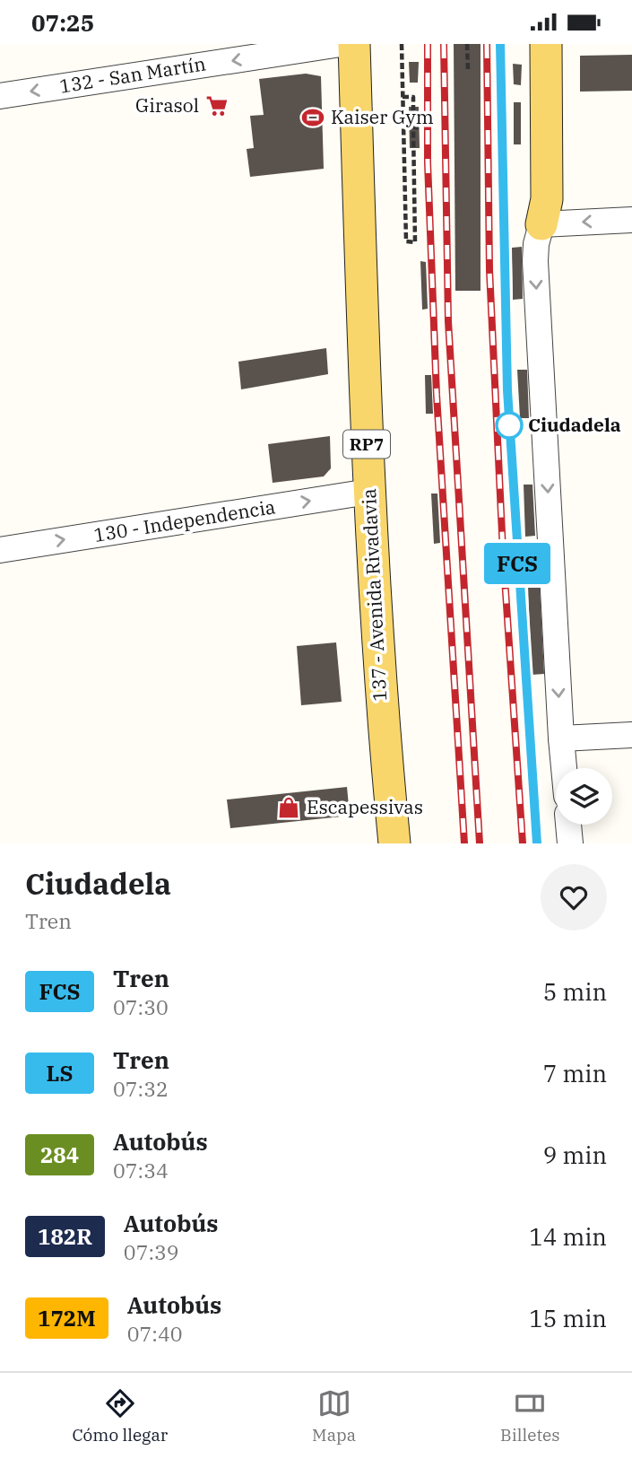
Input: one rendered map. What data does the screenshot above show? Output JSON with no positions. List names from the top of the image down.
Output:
{
  "streets": {
    "main road": ["RP7", "137 - Avenida Rivadavia"],
    "street": ["132 - San Martín", "130 - Independencia"]
  },
  "crossings": [
    ["130 - Independencia", "137 - Avenida Rivadavia"]
  ],
  "one_way": ["132 - San Martín", "130 - Independencia"],
  "places": {
    "supermarket": ["Girasol"],
    "sports": ["Kaiser Gym"],
    "other": ["Ciudadela"],
    "shop": ["Escapessivas"]
  },
  "page": {
    "status": "07:25",
    "on_map": "FCS",
    "heading": ["Ciudadela", "Tren"],
    "list": [
      {
        "mark": "FCS",
        "name": "Tren",
        "note": "07:30",
        "value": "5 min"
      },
      {
        "mark": "LS",
        "name": "Tren",
        "note": "07:32",
        "value": "7 min"
      },
      {
        "mark": "284",
        "name": "Autobús",
        "note": "07:34",
        "value": "9 min"
      },
      {
        "mark": "182R",
        "name": "Autobús",
        "note": "07:39",
        "value": "14 min"
      },
      {
        "mark": "172M",
        "name": "Autobús",
        "note": "07:40",
        "value": "15 min"
      }
    ],
    "tabs": ["Cómo llegar", "Mapa", "Billetes"]
  }
}
